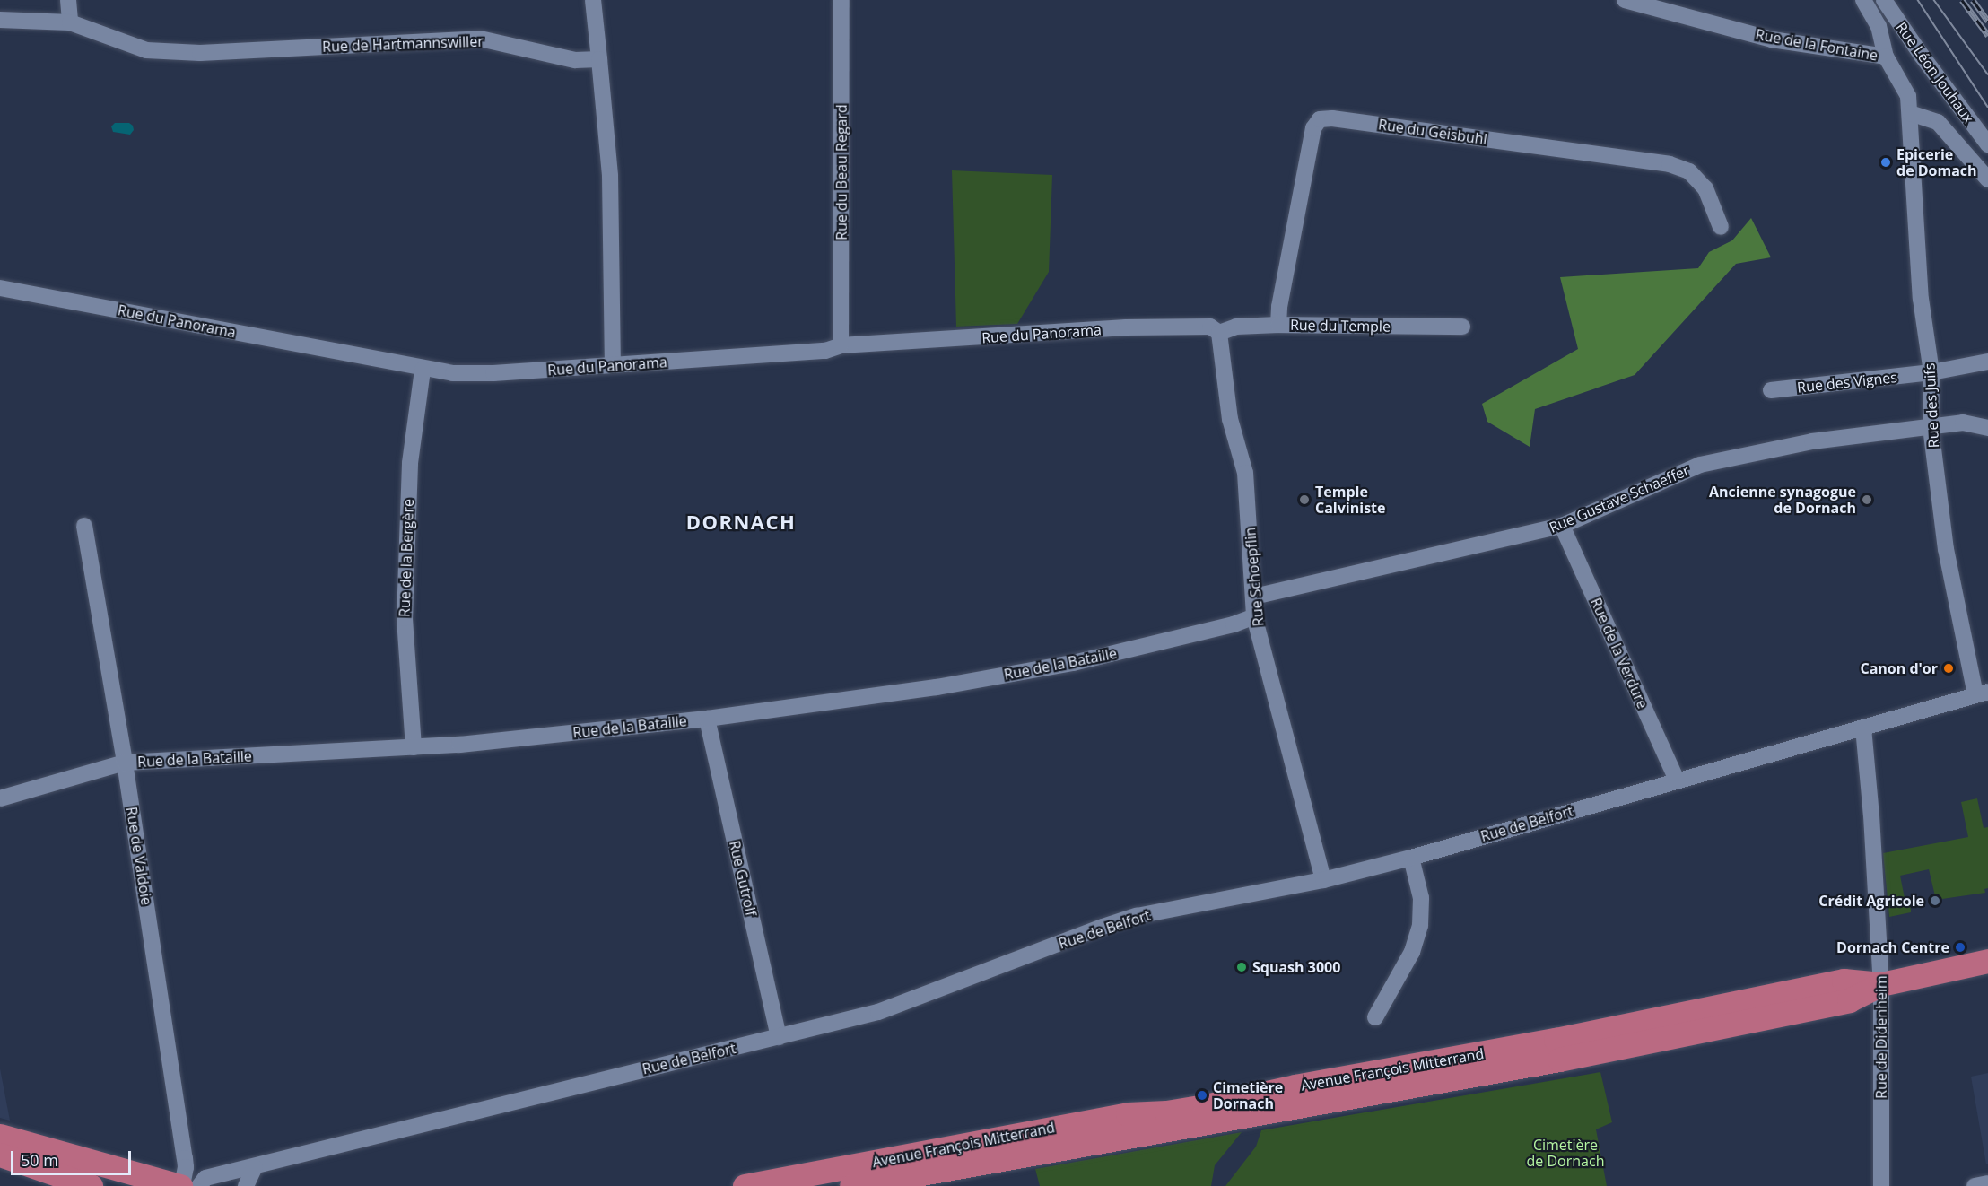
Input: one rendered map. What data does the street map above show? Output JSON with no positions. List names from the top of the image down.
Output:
{
  "streets": {
    "main road": ["Avenue François Mitterrand"],
    "street": [
      "Rue de Hartmannswiller",
      "Rue de la Fontaine",
      "Rue Léon Jouhaux",
      "Rue du Geisbuhl",
      "Rue du Beau Regard",
      "Rue du Panorama",
      "Rue du Temple",
      "Rue des Vignes",
      "Rue des Juifs",
      "Rue Gustave Schaeffer",
      "Rue de la Bergère",
      "Rue Schoepflin",
      "Rue de la Verdure",
      "Rue de la Bataille",
      "Rue de Belfort",
      "Rue de Valdoie",
      "Rue Gutrolf",
      "Rue de Didenheim"
    ]
  },
  "crossings": [
    ["Rue de la Fontaine", "Rue des Juifs"],
    ["Rue du Geisbuhl", "Rue du Temple"],
    ["Rue du Beau Regard", "Rue du Panorama"],
    ["Rue du Panorama", "Rue du Temple"],
    ["Rue du Panorama", "Rue de la Bergère"],
    ["Rue du Panorama", "Rue Schoepflin"],
    ["Rue du Temple", "Rue Schoepflin"],
    ["Rue des Vignes", "Rue des Juifs"],
    ["Rue des Juifs", "Rue Gustave Schaeffer"],
    ["Rue des Juifs", "Rue de Belfort"],
    ["Rue Gustave Schaeffer", "Rue Schoepflin"],
    ["Rue Gustave Schaeffer", "Rue de la Verdure"],
    ["Rue de la Bergère", "Rue de la Bataille"],
    ["Rue Schoepflin", "Rue de la Bataille"],
    ["Rue Schoepflin", "Rue de Belfort"],
    ["Rue de la Verdure", "Rue de Belfort"],
    ["Rue de la Bataille", "Rue de Valdoie"],
    ["Rue de la Bataille", "Rue Gutrolf"],
    ["Rue de Belfort", "Rue Gutrolf"],
    ["Rue de Belfort", "Rue de Didenheim"],
    ["Rue de Didenheim", "Avenue François Mitterrand"]
  ],
  "districts": ["DORNACH"],
  "parks": ["Cimetière de Dornach"],
  "places": [
    "Epicerie de Domach",
    "Temple Calviniste",
    "Ancienne synagogue de Dornach",
    "Canon d'or",
    "Crédit Agricole",
    "Dornach Centre",
    "Squash 3000",
    "Cimetière Dornach"
  ],
  "scale_bar": "50 m"
}
